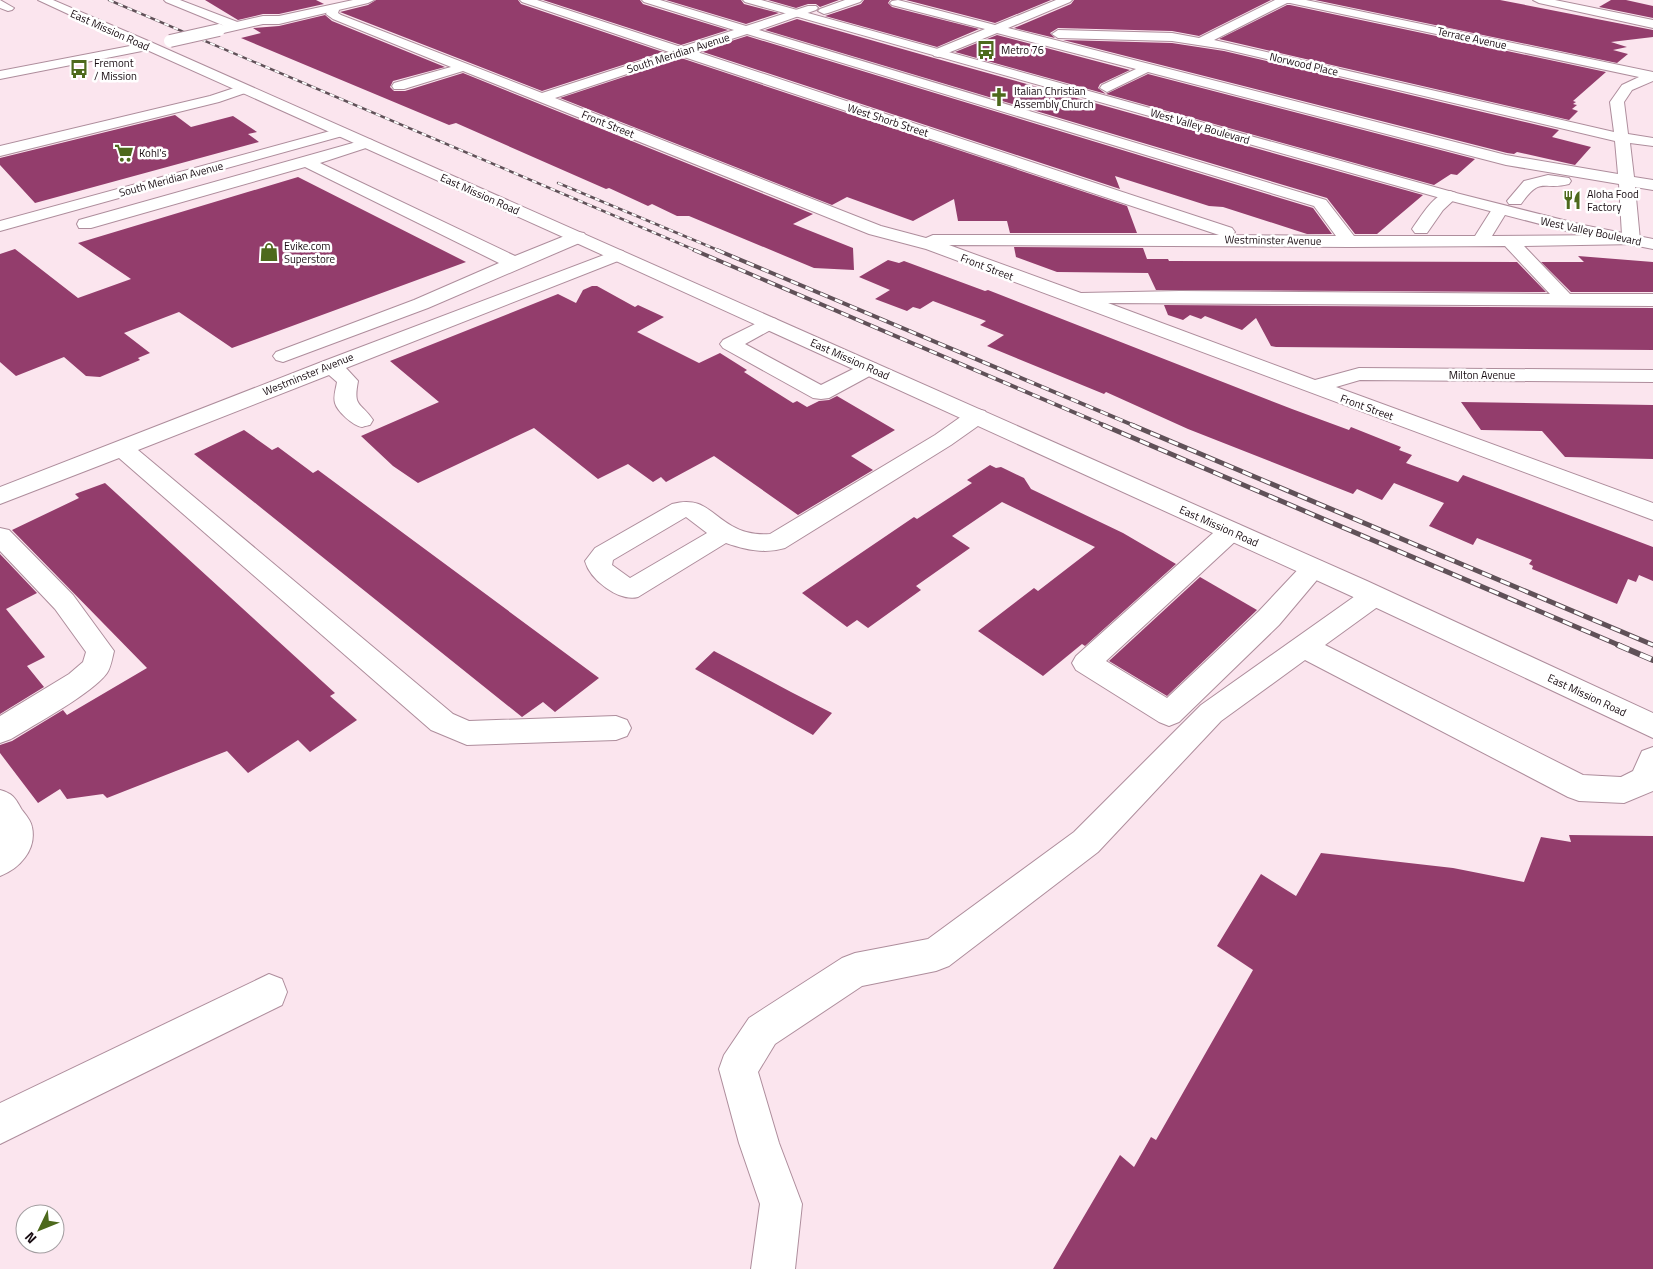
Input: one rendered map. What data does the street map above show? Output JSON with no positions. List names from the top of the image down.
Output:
{
  "streets": {
    "street": [
      "East Mission Road",
      "Terrace Avenue",
      "South Meridian Avenue",
      "Norwood Place",
      "West Shorb Street",
      "Front Street",
      "West Valley Boulevard",
      "Westminster Avenue",
      "Milton Avenue"
    ]
  },
  "crossings": [
    ["East Mission Road", "South Meridian Avenue"],
    ["East Mission Road", "Westminster Avenue"],
    ["South Meridian Avenue", "West Shorb Street"],
    ["South Meridian Avenue", "Front Street"],
    ["South Meridian Avenue", "West Valley Boulevard"],
    ["West Shorb Street", "Westminster Avenue"],
    ["Front Street", "Westminster Avenue"],
    ["Front Street", "Milton Avenue"],
    ["West Valley Boulevard", "Westminster Avenue"]
  ],
  "places": {
    "bus stop": ["Metro 76", "Fremont / Mission"],
    "church": ["Italian Christian Assembly Church"],
    "supermarket": ["Kohl's"],
    "restaurant": ["Aloha Food Factory"],
    "shop": ["Evike.com Superstore"]
  },
  "north": "bottom left"
}
